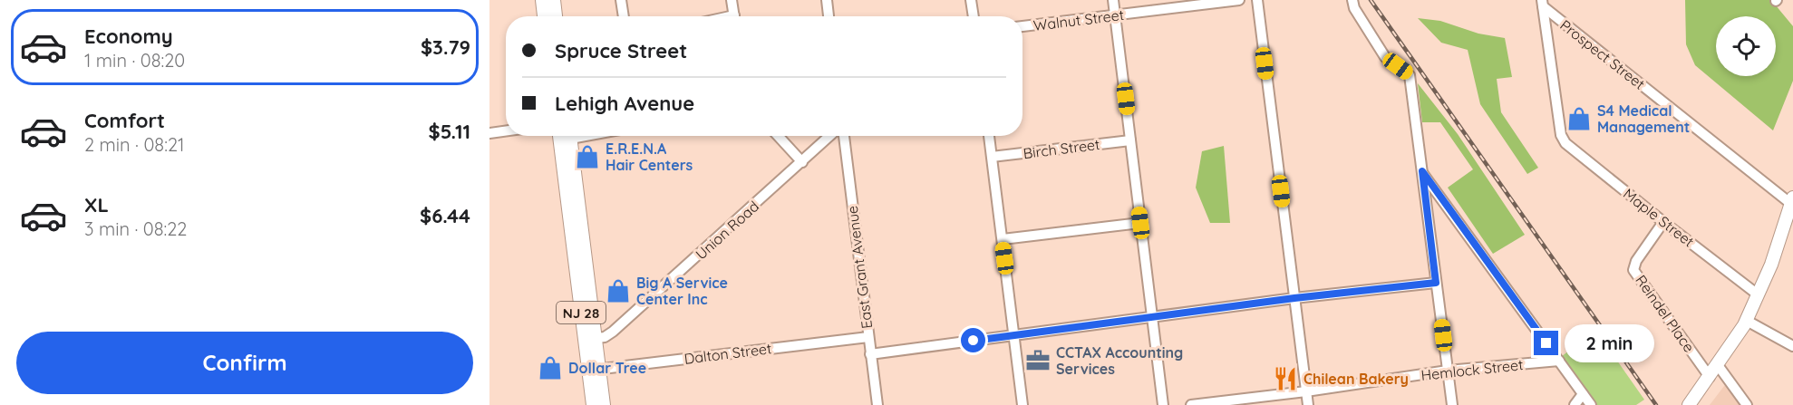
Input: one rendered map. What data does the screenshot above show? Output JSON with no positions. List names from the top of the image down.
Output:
{
  "streets": {
    "main road": ["NJ 28"],
    "street": [
      "Walnut Street",
      "Prospect Street",
      "Birch Street",
      "Maple Street",
      "Union Road",
      "East Grant Avenue",
      "Reindel Place",
      "Dalton Street",
      "Hemlock Street"
    ]
  },
  "crossings": [
    ["Prospect Street", "Maple Street"],
    ["Maple Street", "Reindel Place"],
    ["Union Road", "NJ 28"],
    ["East Grant Avenue", "Dalton Street"],
    ["NJ 28", "Dalton Street"]
  ],
  "places": {
    "shop": [
      "S4 Medical Management",
      "E.R.E.N.A Hair Centers",
      "Big A Service Center Inc",
      "Dollar Tree"
    ],
    "office": ["CCTAX Accounting Services"],
    "restaurant": ["Chilean Bakery"]
  },
  "page": {
    "list": [
      {
        "name": "Economy",
        "note": "1 min · 08:20",
        "value": "$3.79"
      },
      {
        "name": "Comfort",
        "note": "2 min · 08:21",
        "value": "$5.11"
      },
      {
        "name": "XL",
        "note": "3 min · 08:22",
        "value": "$6.44"
      }
    ],
    "banner": ["Spruce Street", "Lehigh Avenue"],
    "buttons": "Confirm",
    "bubble": "2 min"
  }
}
